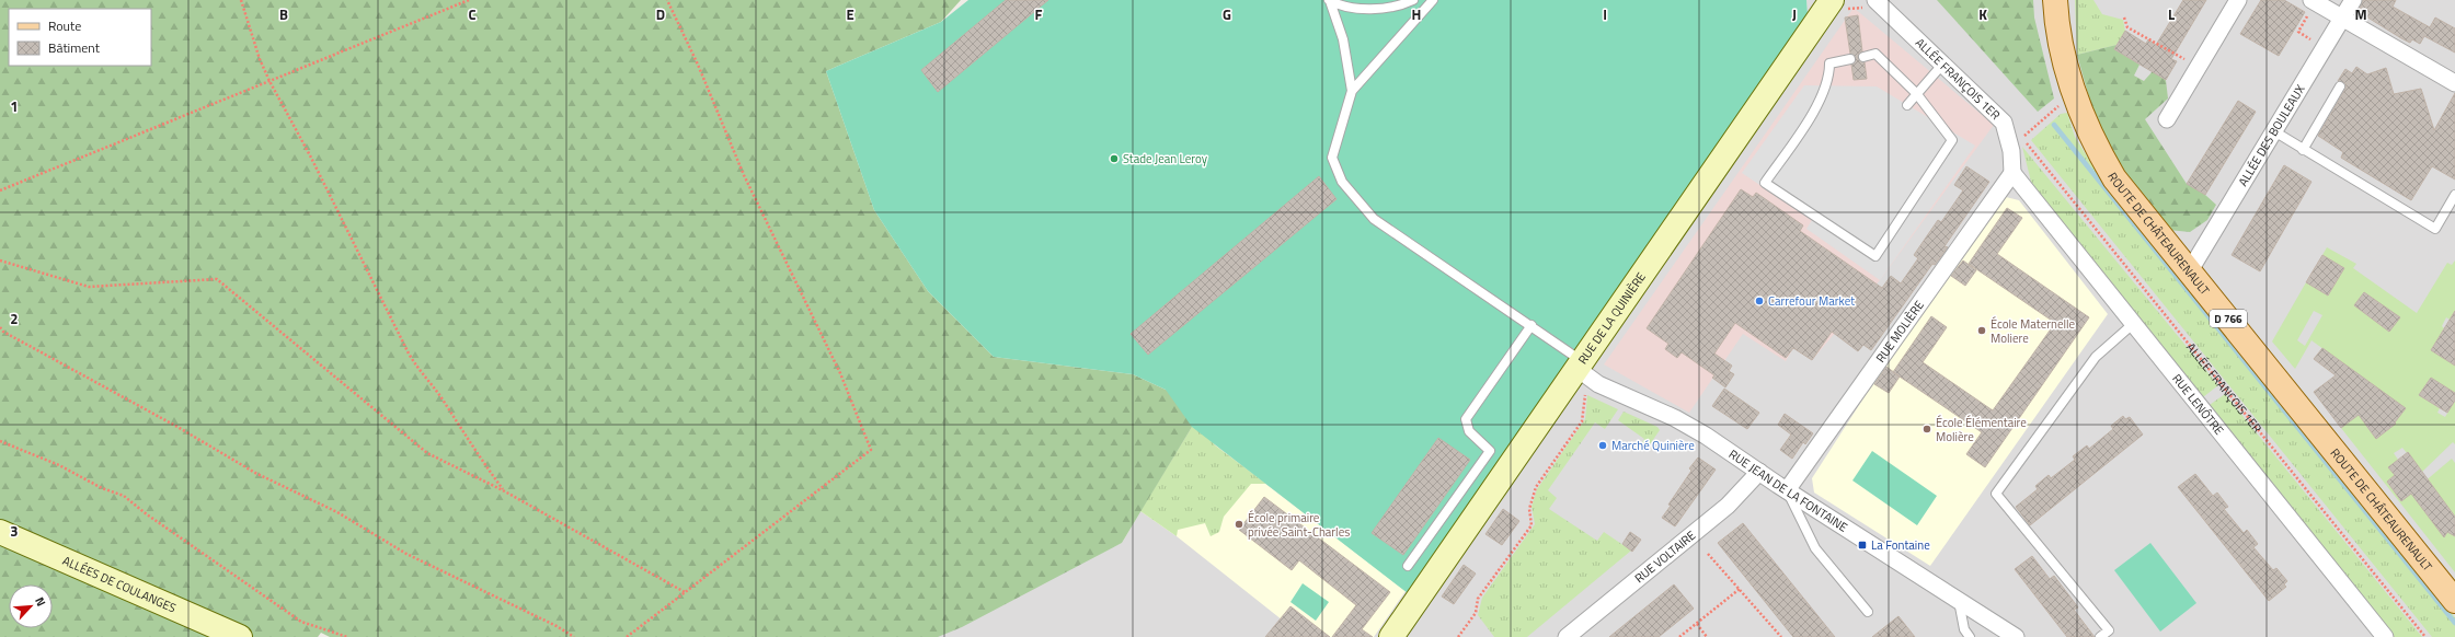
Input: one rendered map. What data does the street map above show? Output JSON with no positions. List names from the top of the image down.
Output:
{
  "streets": {
    "main road": ["ROUTE DE CHÂTEAURENAULT", "D 766"],
    "street": [
      "ALLÉE FRANÇOIS 1ER",
      "ALLÉE DES BOULEAUX",
      "RUE DE LA QUINIÈRE",
      "RUE MOLIÈRE",
      "RUE LENÔTRE",
      "RUE JEAN DE LA FONTAINE",
      "RUE VOLTAIRE",
      "ALLÉES DE COULANGES"
    ]
  },
  "crossings": [
    ["ALLÉE FRANÇOIS 1ER", "RUE MOLIÈRE"],
    ["ALLÉE FRANÇOIS 1ER", "RUE LENÔTRE"],
    ["ALLÉE DES BOULEAUX", "ROUTE DE CHÂTEAURENAULT"],
    ["RUE DE LA QUINIÈRE", "RUE JEAN DE LA FONTAINE"],
    ["RUE MOLIÈRE", "RUE LENÔTRE"],
    ["RUE MOLIÈRE", "RUE JEAN DE LA FONTAINE"],
    ["RUE JEAN DE LA FONTAINE", "RUE VOLTAIRE"]
  ],
  "places": {
    "other": [
      "Stade Jean Leroy",
      "Carrefour Market",
      "École Maternelle Moliere",
      "École Élémentaire Molière",
      "Marché Quinière",
      "École primaire privée Saint-Charles"
    ],
    "transit": ["La Fontaine"]
  },
  "legend": ["Route", "Bâtiment"],
  "north": "top right",
  "grid": {
    "columns": [
      "B",
      "C",
      "D",
      "E",
      "F",
      "G",
      "H",
      "I",
      "J",
      "K",
      "L",
      "M"
    ],
    "rows": ["1", "2", "3"]
  }
}
